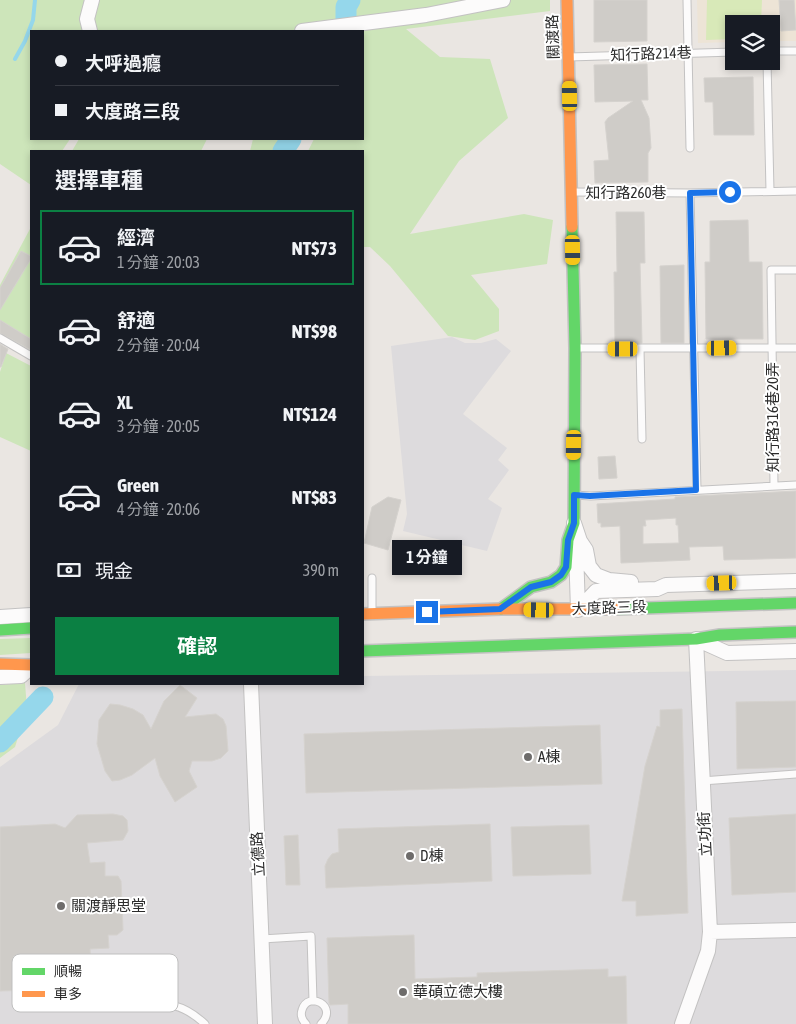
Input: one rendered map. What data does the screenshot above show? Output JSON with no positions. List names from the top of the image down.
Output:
{
  "streets": {
    "main road": ["關渡路", "大度路三段"],
    "street": ["立功街", "立德路"],
    "lane": ["知行路214巷", "知行路260巷", "知行路316巷20弄"]
  },
  "crossings": [
    ["關渡路", "知行路214巷"],
    ["關渡路", "知行路260巷"],
    ["關渡路", "大度路三段"]
  ],
  "places": [
    "A棟",
    "D棟",
    "關渡靜思堂",
    "華碩立德大樓"
  ],
  "legend": ["順暢", "車多"],
  "page": {
    "banner": ["大呼過癮", "大度路三段"],
    "heading": "選擇車種",
    "list": [
      {
        "name": "經濟",
        "note": "1 分鐘 · 20:03",
        "value": "NT$73"
      },
      {
        "name": "舒適",
        "note": "2 分鐘 · 20:04",
        "value": "NT$98"
      },
      {
        "name": "XL",
        "note": "3 分鐘 · 20:05",
        "value": "NT$124"
      },
      {
        "name": "Green",
        "note": "4 分鐘 · 20:06",
        "value": "NT$83"
      }
    ],
    "bubble": "1 分鐘",
    "pay": ["現金", "390 m"],
    "buttons": "確認"
  }
}
